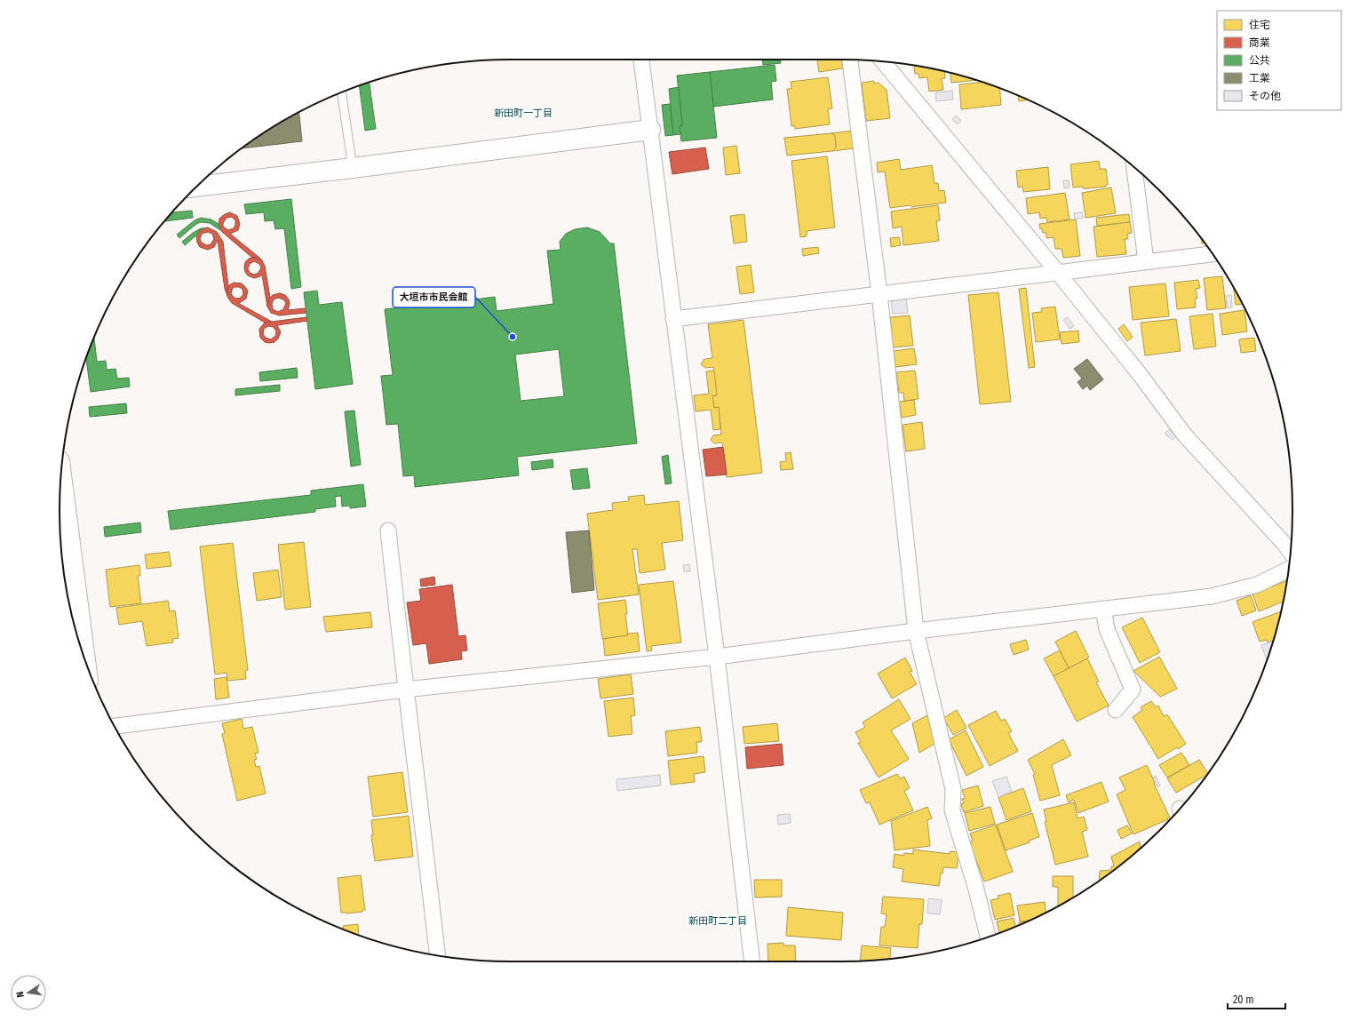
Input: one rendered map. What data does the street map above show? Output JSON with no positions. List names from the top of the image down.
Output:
{
  "districts": ["新田町一丁目", "新田町二丁目"],
  "places": ["大垣市市民会館"],
  "legend": [
    "住宅",
    "商業",
    "公共",
    "工業",
    "その他"
  ],
  "scale_bar": "20 m",
  "north": "left"
}
